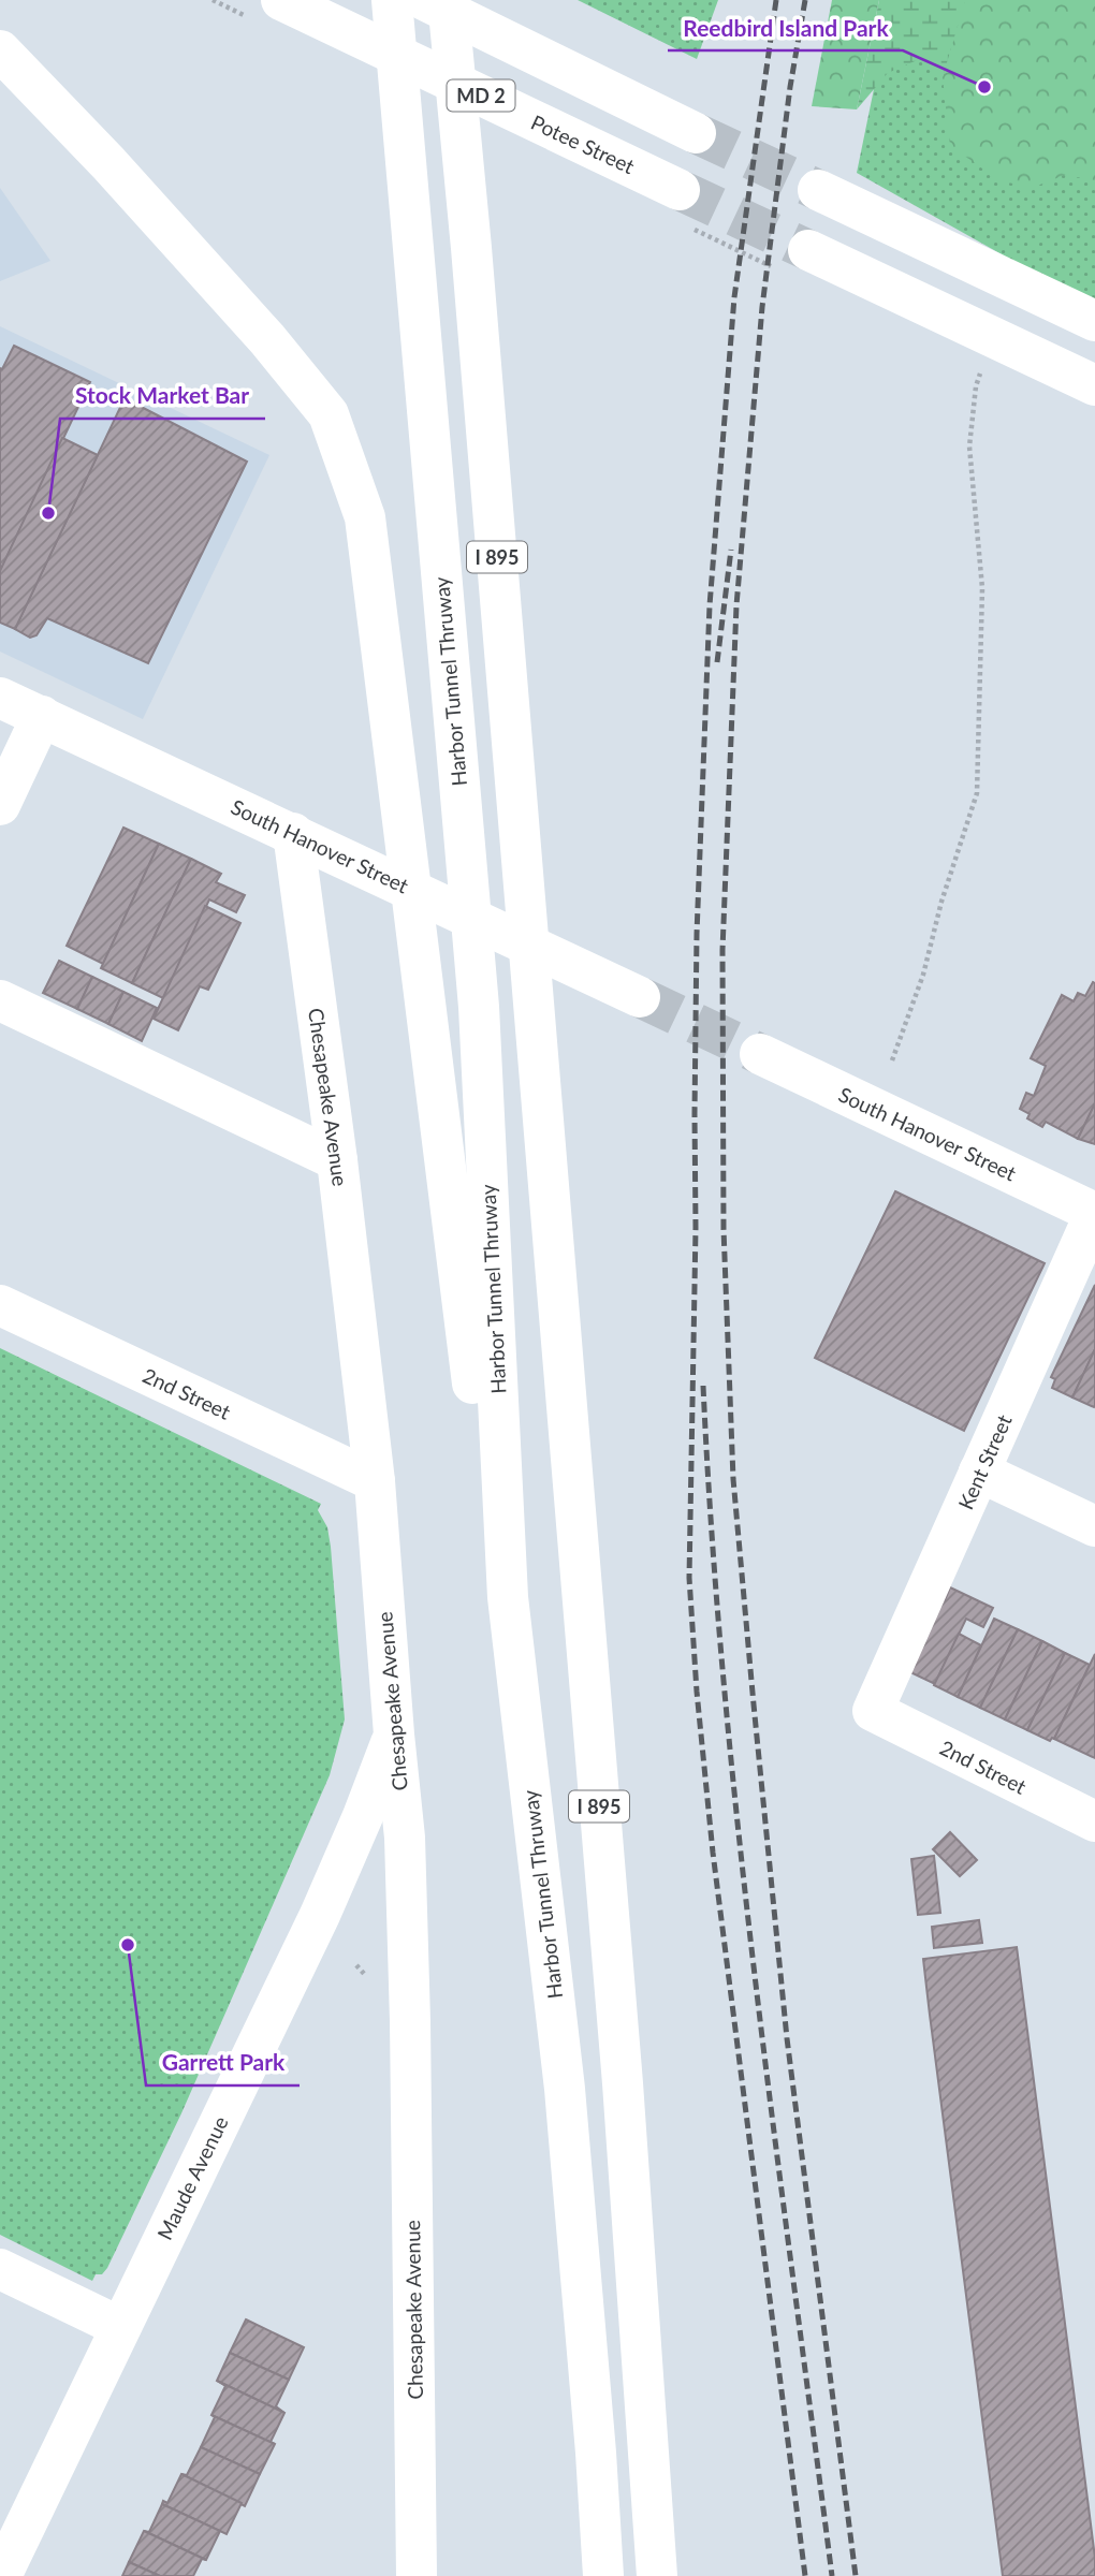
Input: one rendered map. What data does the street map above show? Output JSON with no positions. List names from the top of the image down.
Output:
{
  "streets": {
    "main road": [
      "MD 2",
      "Potee Street",
      "I 895",
      "Harbor Tunnel Thruway",
      "South Hanover Street",
      "Chesapeake Avenue",
      "2nd Street",
      "Kent Street",
      "Maude Avenue"
    ]
  },
  "crossings": [
    ["South Hanover Street", "Chesapeake Avenue"],
    ["South Hanover Street", "Kent Street"],
    ["Chesapeake Avenue", "2nd Street"],
    ["Chesapeake Avenue", "Maude Avenue"],
    ["2nd Street", "Kent Street"]
  ],
  "places": ["Reedbird Island Park", "Stock Market Bar", "Garrett Park"]
}
